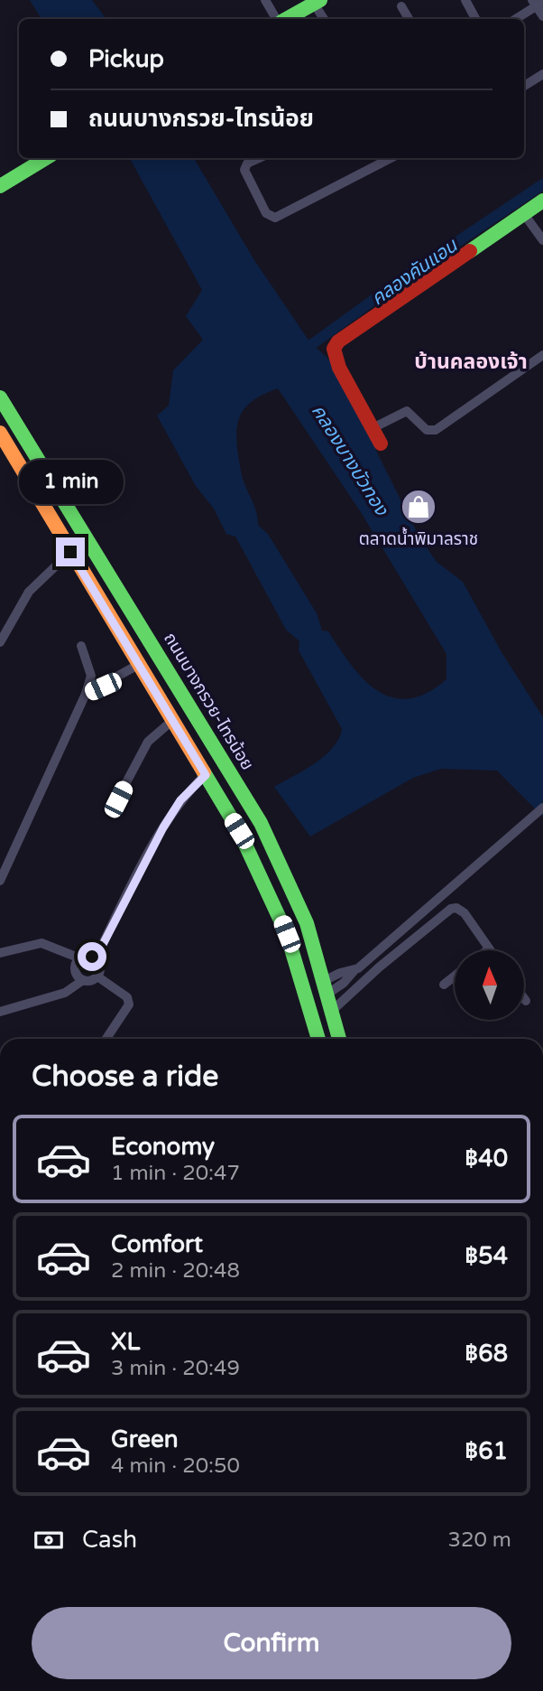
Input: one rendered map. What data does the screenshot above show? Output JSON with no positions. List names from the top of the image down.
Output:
{
  "streets": {
    "main road": ["ถนนบางกรวย-ไทรน้อย"]
  },
  "districts": ["บ้านคลองเจ้า"],
  "water": ["คลองคันแอน", "คลองบางบัวทอง"],
  "places": {
    "shop": ["ตลาดน้ำพิมาลราช"]
  },
  "north": "top",
  "page": {
    "banner": ["Pickup", "ถนนบางกรวย-ไทรน้อย"],
    "bubble": "1 min",
    "heading": "Choose a ride",
    "list": [
      {
        "name": "Economy",
        "note": "1 min · 20:47",
        "value": "฿40"
      },
      {
        "name": "Comfort",
        "note": "2 min · 20:48",
        "value": "฿54"
      },
      {
        "name": "XL",
        "note": "3 min · 20:49",
        "value": "฿68"
      },
      {
        "name": "Green",
        "note": "4 min · 20:50",
        "value": "฿61"
      }
    ],
    "pay": ["Cash", "320 m"],
    "buttons": "Confirm"
  }
}
